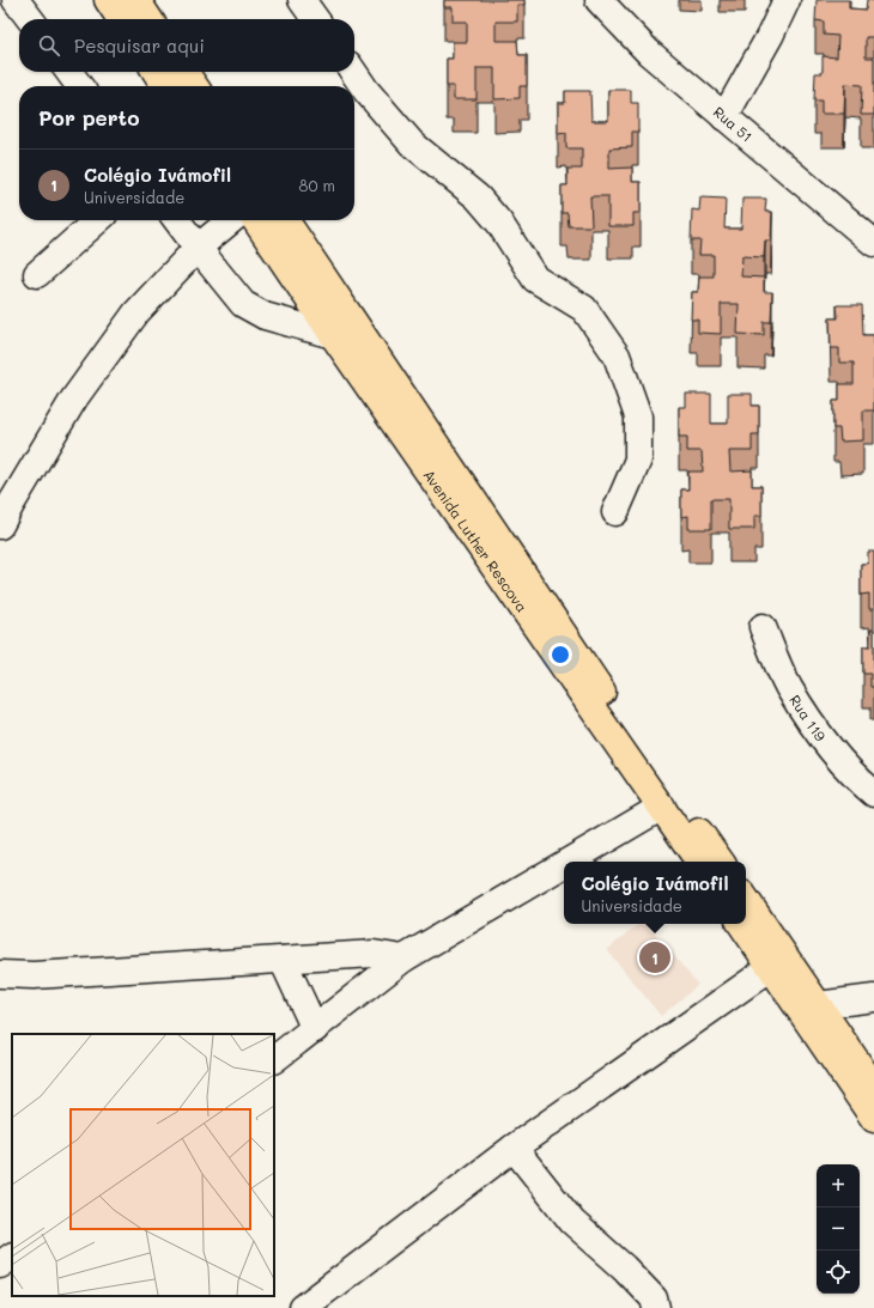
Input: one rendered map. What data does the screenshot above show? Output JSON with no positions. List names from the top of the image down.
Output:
{
  "streets": {
    "main road": ["Avenida Luther Rescova"],
    "street": ["Rua 51", "Rua 119"]
  },
  "page": {
    "search": "Pesquisar aqui",
    "heading": "Por perto",
    "list": [
      {
        "mark": "1",
        "name": "Colégio Ivámofil",
        "note": "Universidade",
        "value": "80 m"
      }
    ],
    "popup": ["Colégio Ivámofil", "Universidade"],
    "pins": "1",
    "map_buttons": ["+", "−"]
  }
}
